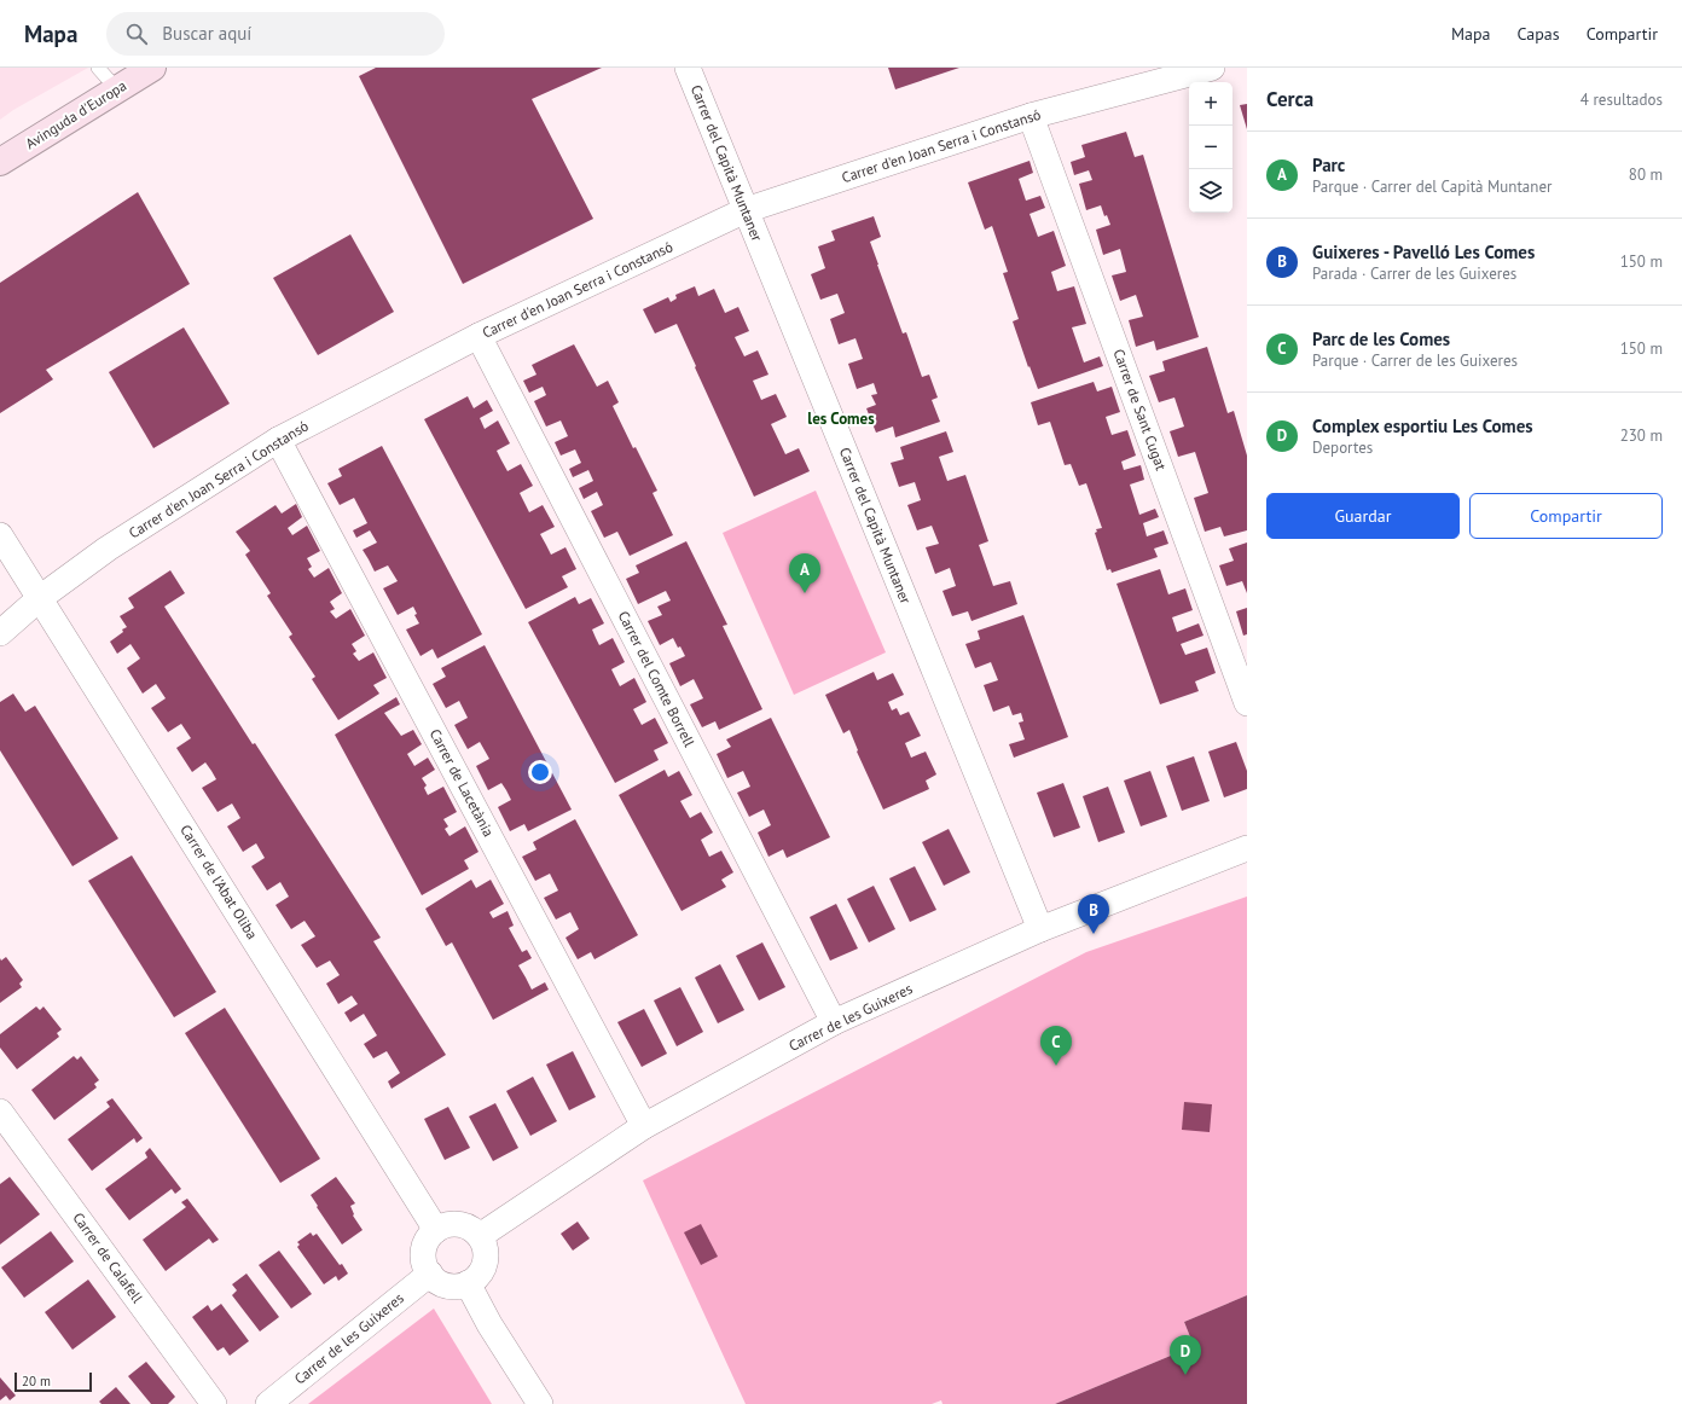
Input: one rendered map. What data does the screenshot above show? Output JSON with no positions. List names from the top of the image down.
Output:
{
  "streets": {
    "street": [
      "Avinguda d'Europa",
      "Carrer d'en Joan Serra i Constansó",
      "Carrer del Capità Muntaner",
      "Carrer de Sant Cugat",
      "Carrer del Comte Borrell",
      "Carrer de Lacetània",
      "Carrer de l'Abat Oliba",
      "Carrer de les Guixeres",
      "Carrer de Calafell"
    ]
  },
  "crossings": [
    ["Carrer d'en Joan Serra i Constansó", "Carrer del Capità Muntaner"],
    ["Carrer d'en Joan Serra i Constansó", "Carrer de Sant Cugat"],
    ["Carrer d'en Joan Serra i Constansó", "Carrer del Comte Borrell"],
    ["Carrer d'en Joan Serra i Constansó", "Carrer de Lacetània"],
    ["Carrer d'en Joan Serra i Constansó", "Carrer de l'Abat Oliba"],
    ["Carrer del Capità Muntaner", "Carrer de les Guixeres"],
    ["Carrer del Comte Borrell", "Carrer de les Guixeres"],
    ["Carrer de Lacetània", "Carrer de les Guixeres"],
    ["Carrer de l'Abat Oliba", "Carrer de les Guixeres"]
  ],
  "districts": ["les Comes"],
  "scale_bar": "20 m",
  "page": {
    "header": "Mapa",
    "search": "Buscar aquí",
    "nav": ["Mapa", "Capas", "Compartir"],
    "heading": ["Cerca", "4 resultados"],
    "map_buttons": ["+", "−"],
    "list": [
      {
        "mark": "A",
        "name": "Parc",
        "note": "Parque · Carrer del Capità Muntaner",
        "value": "80 m"
      },
      {
        "mark": "B",
        "name": "Guixeres - Pavelló Les Comes",
        "note": "Parada · Carrer de les Guixeres",
        "value": "150 m"
      },
      {
        "mark": "C",
        "name": "Parc de les Comes",
        "note": "Parque · Carrer de les Guixeres",
        "value": "150 m"
      },
      {
        "mark": "D",
        "name": "Complex esportiu Les Comes",
        "note": "Deportes",
        "value": "230 m"
      }
    ],
    "buttons": ["Guardar", "Compartir"],
    "pins": [
      "A",
      "B",
      "C",
      "D"
    ],
    "scale": "20 m"
  }
}
